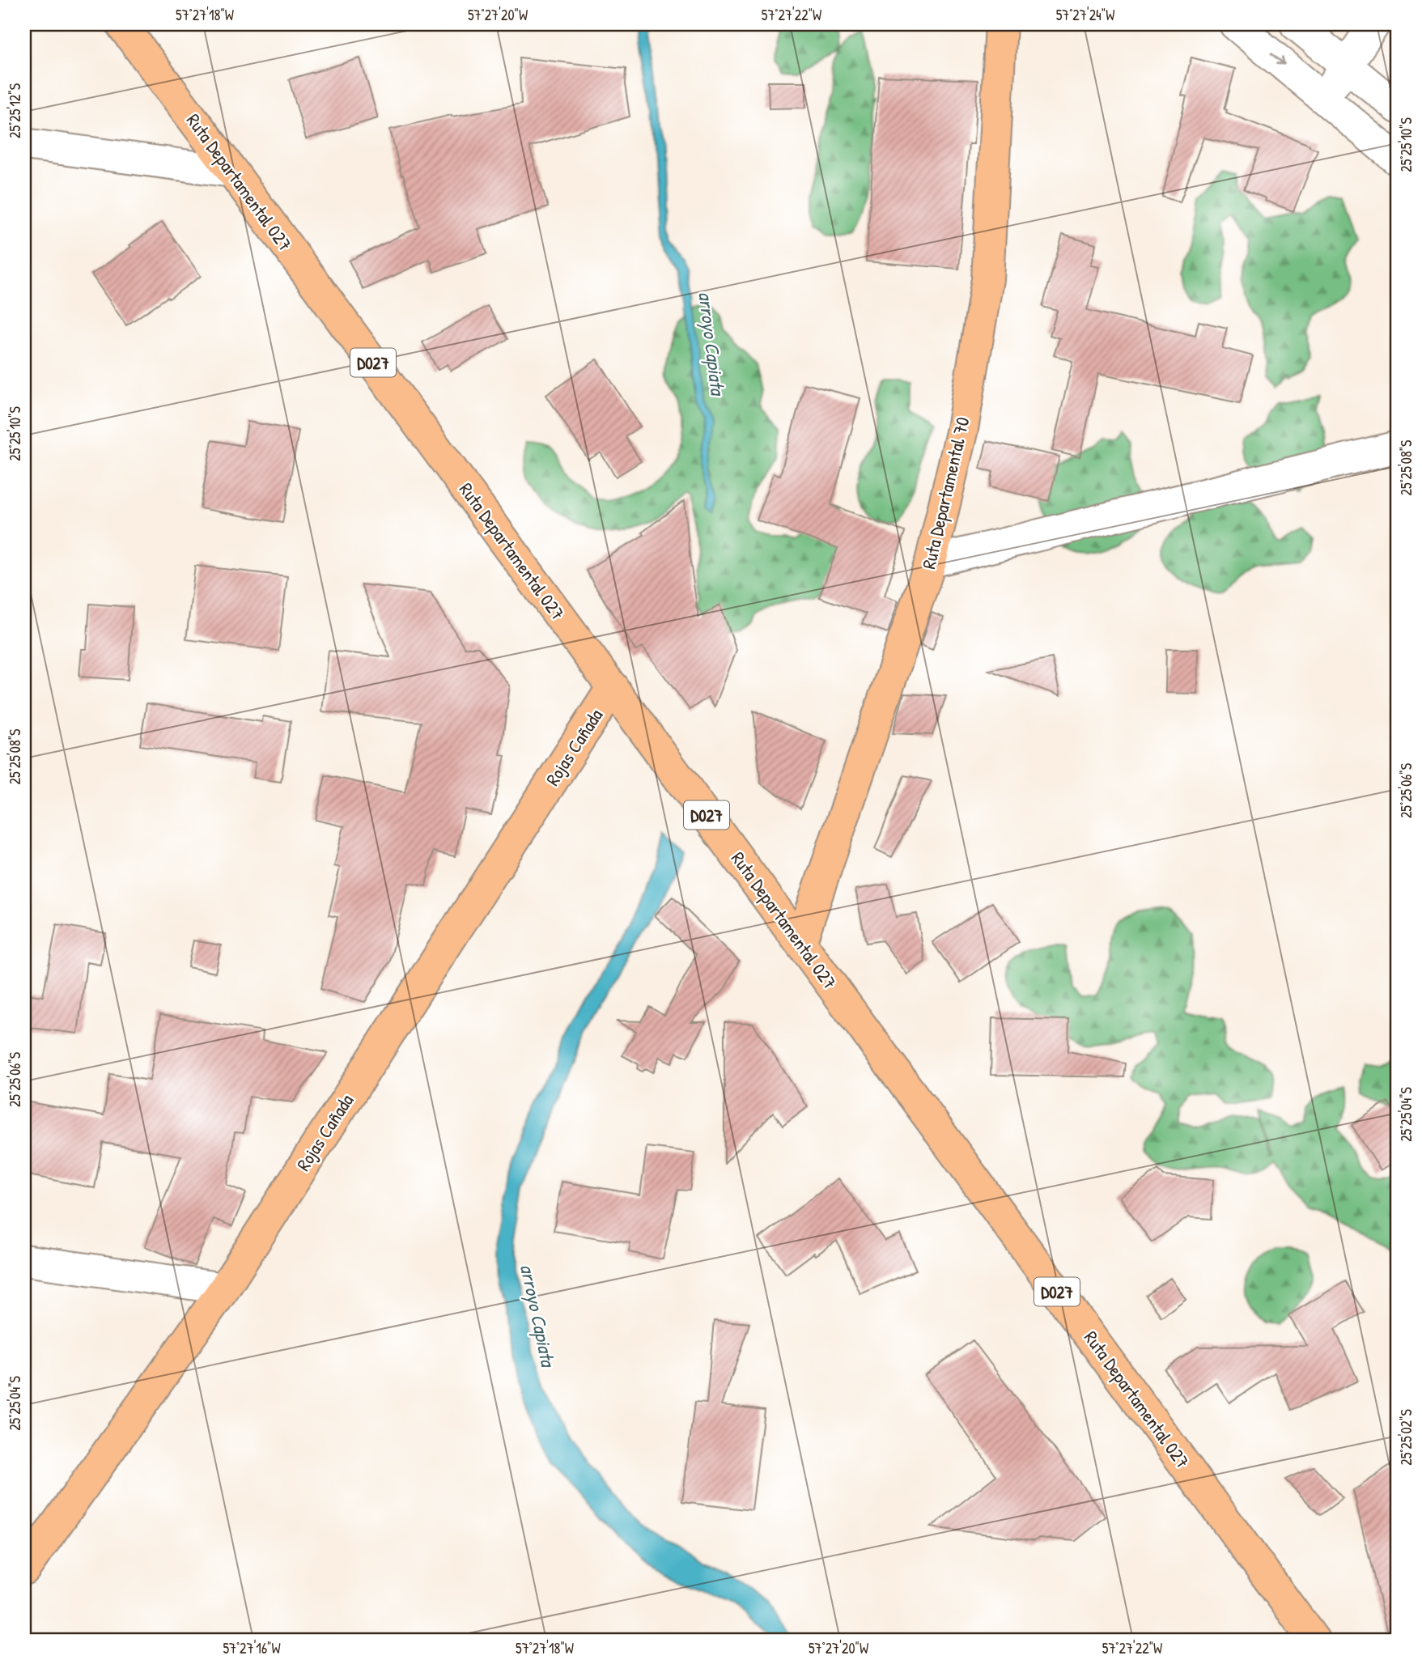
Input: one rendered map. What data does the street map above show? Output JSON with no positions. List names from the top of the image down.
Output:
{
  "streets": {
    "main road": [
      "Ruta Departamental 027",
      "D027",
      "Ruta Departamental 70",
      "Rojas Cañada"
    ]
  },
  "crossings": [
    ["Ruta Departamental 027", "Ruta Departamental 70"],
    ["Ruta Departamental 027", "Rojas Cañada"]
  ],
  "water": ["arroyo Capiata"],
  "coordinates": [
    "57°27'18\"W",
    "57°27'20\"W",
    "57°27'22\"W",
    "57°27'24\"W",
    "25°25'12\"S",
    "25°25'10\"S",
    "25°25'08\"S",
    "25°25'06\"S",
    "25°25'04\"S",
    "25°25'02\"S",
    "57°27'16\"W"
  ]
}
